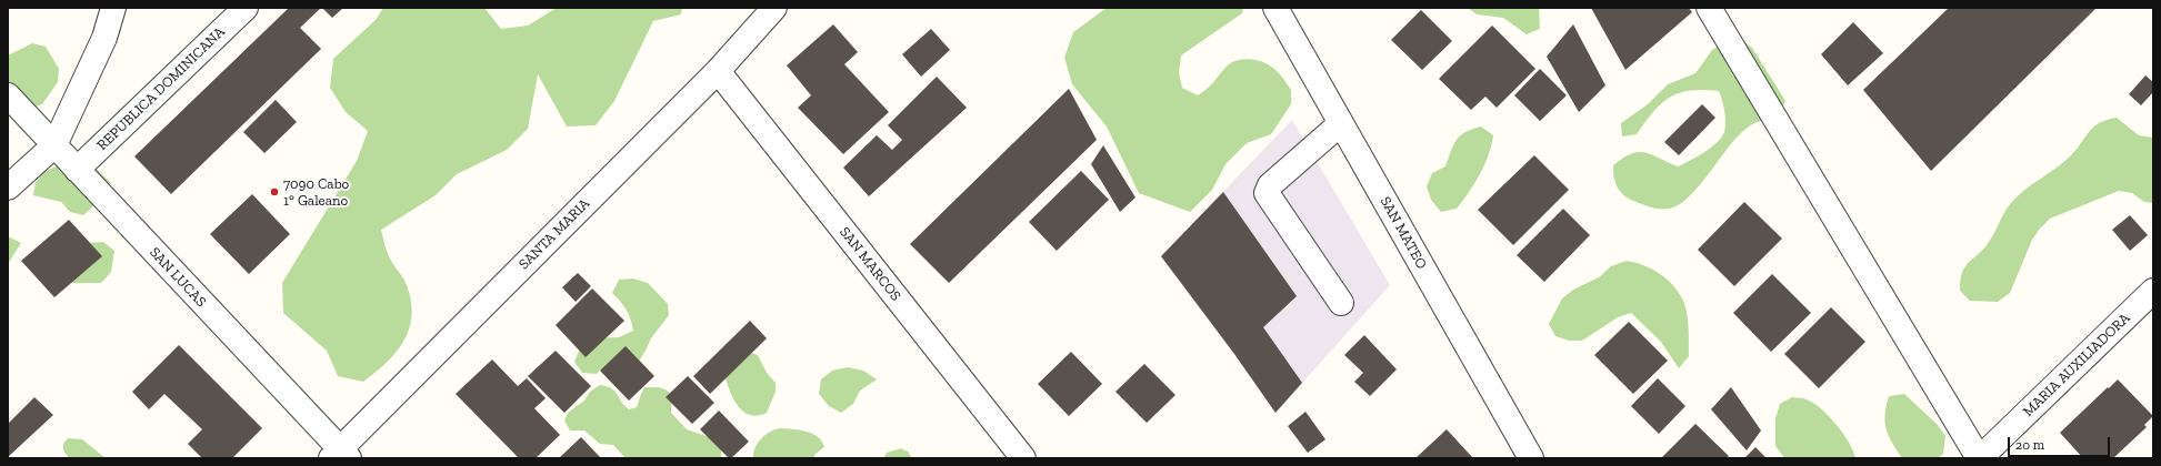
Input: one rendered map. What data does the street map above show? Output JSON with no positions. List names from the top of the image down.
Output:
{
  "streets": {
    "street": [
      "REPUBLICA DOMINICANA",
      "SAN MATEO",
      "SANTA MARIA",
      "SAN MARCOS",
      "SAN LUCAS",
      "MARIA AUXILIADORA"
    ]
  },
  "crossings": [
    ["REPUBLICA DOMINICANA", "SAN LUCAS"],
    ["SANTA MARIA", "SAN MARCOS"],
    ["SANTA MARIA", "SAN LUCAS"]
  ],
  "places": ["7090 Cabo 1º Galeano"],
  "scale_bar": "20 m"
}
